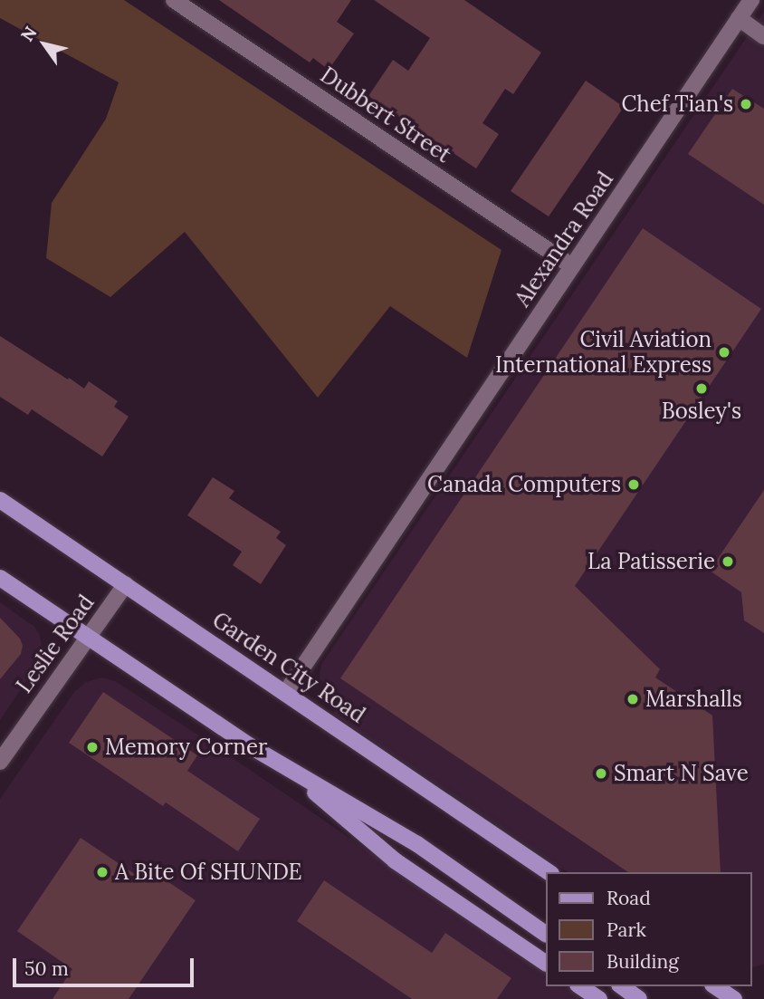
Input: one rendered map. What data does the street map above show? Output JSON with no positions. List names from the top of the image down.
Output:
{
  "streets": {
    "main road": ["Garden City Road"],
    "street": ["Dubbert Street", "Alexandra Road", "Leslie Road"]
  },
  "crossings": [
    ["Dubbert Street", "Alexandra Road"],
    ["Alexandra Road", "Garden City Road"],
    ["Leslie Road", "Garden City Road"]
  ],
  "places": [
    "Chef Tian's",
    "Civil Aviation International Express",
    "Bosley's",
    "Canada Computers",
    "La Patisserie",
    "Marshalls",
    "Memory Corner",
    "Smart N Save",
    "A Bite Of SHUNDE"
  ],
  "legend": ["Road", "Park", "Building"],
  "scale_bar": "50 m",
  "north": "top left"
}
